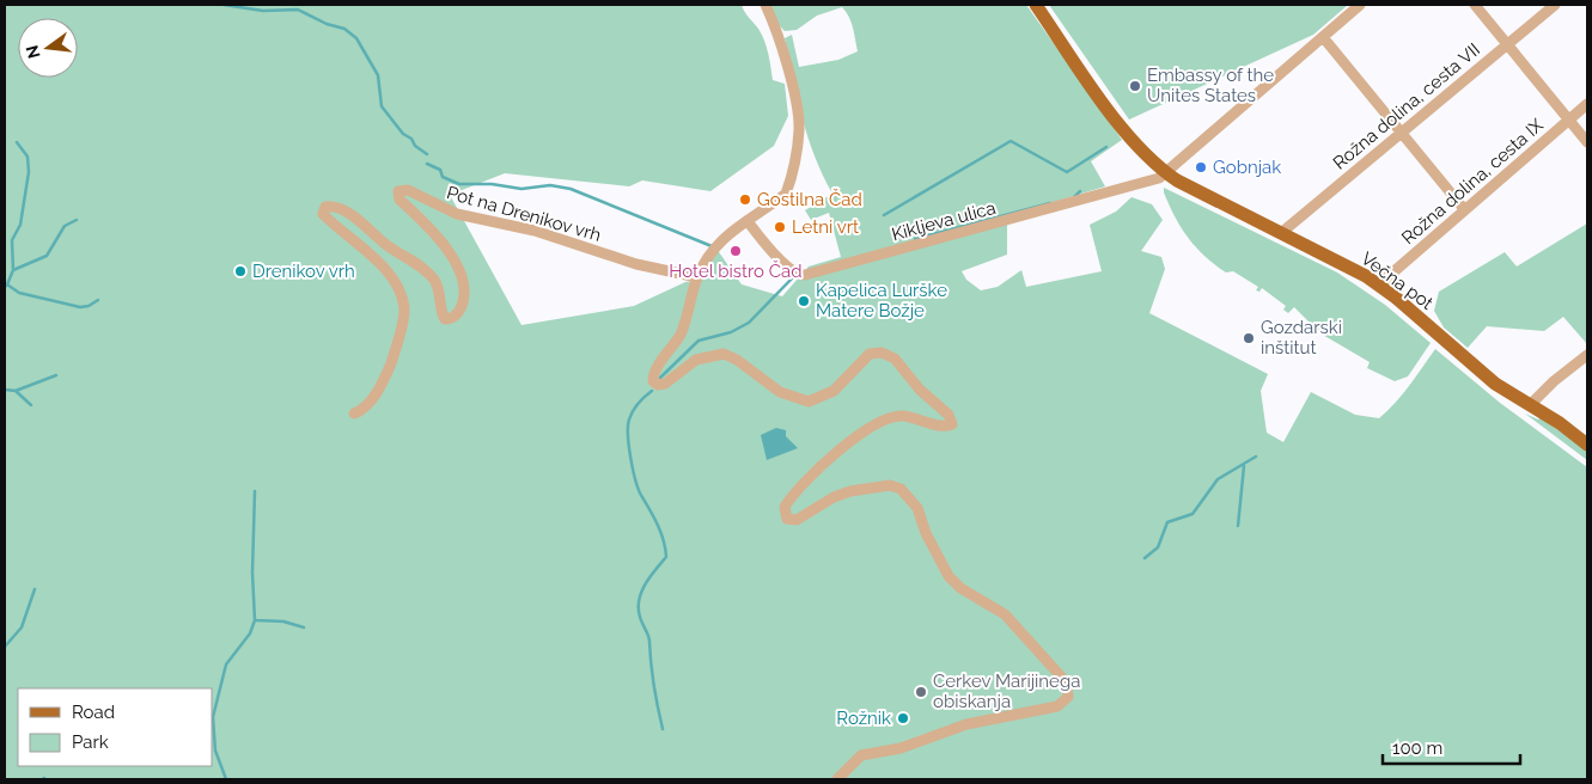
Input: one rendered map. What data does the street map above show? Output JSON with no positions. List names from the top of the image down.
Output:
{
  "streets": {
    "main road": ["Večna pot"],
    "street": [
      "Rožna dolina, cesta VII",
      "Rožna dolina, cesta IX",
      "Pot na Drenikov vrh",
      "Kikljeva ulica"
    ]
  },
  "crossings": [
    ["Rožna dolina, cesta VII", "Večna pot"],
    ["Rožna dolina, cesta IX", "Večna pot"],
    ["Kikljeva ulica", "Večna pot"]
  ],
  "places": [
    "Embassy of the Unites States",
    "Gobnjak",
    "Gostilna Čad",
    "Letni vrt",
    "Hotel bistro Čad",
    "Drenikov vrh",
    "Kapelica Lurške Matere Božje",
    "Gozdarski inštitut",
    "Cerkev Marijinega obiskanja",
    "Rožnik"
  ],
  "legend": ["Road", "Park"],
  "scale_bar": "100 m",
  "north": "left"
}
